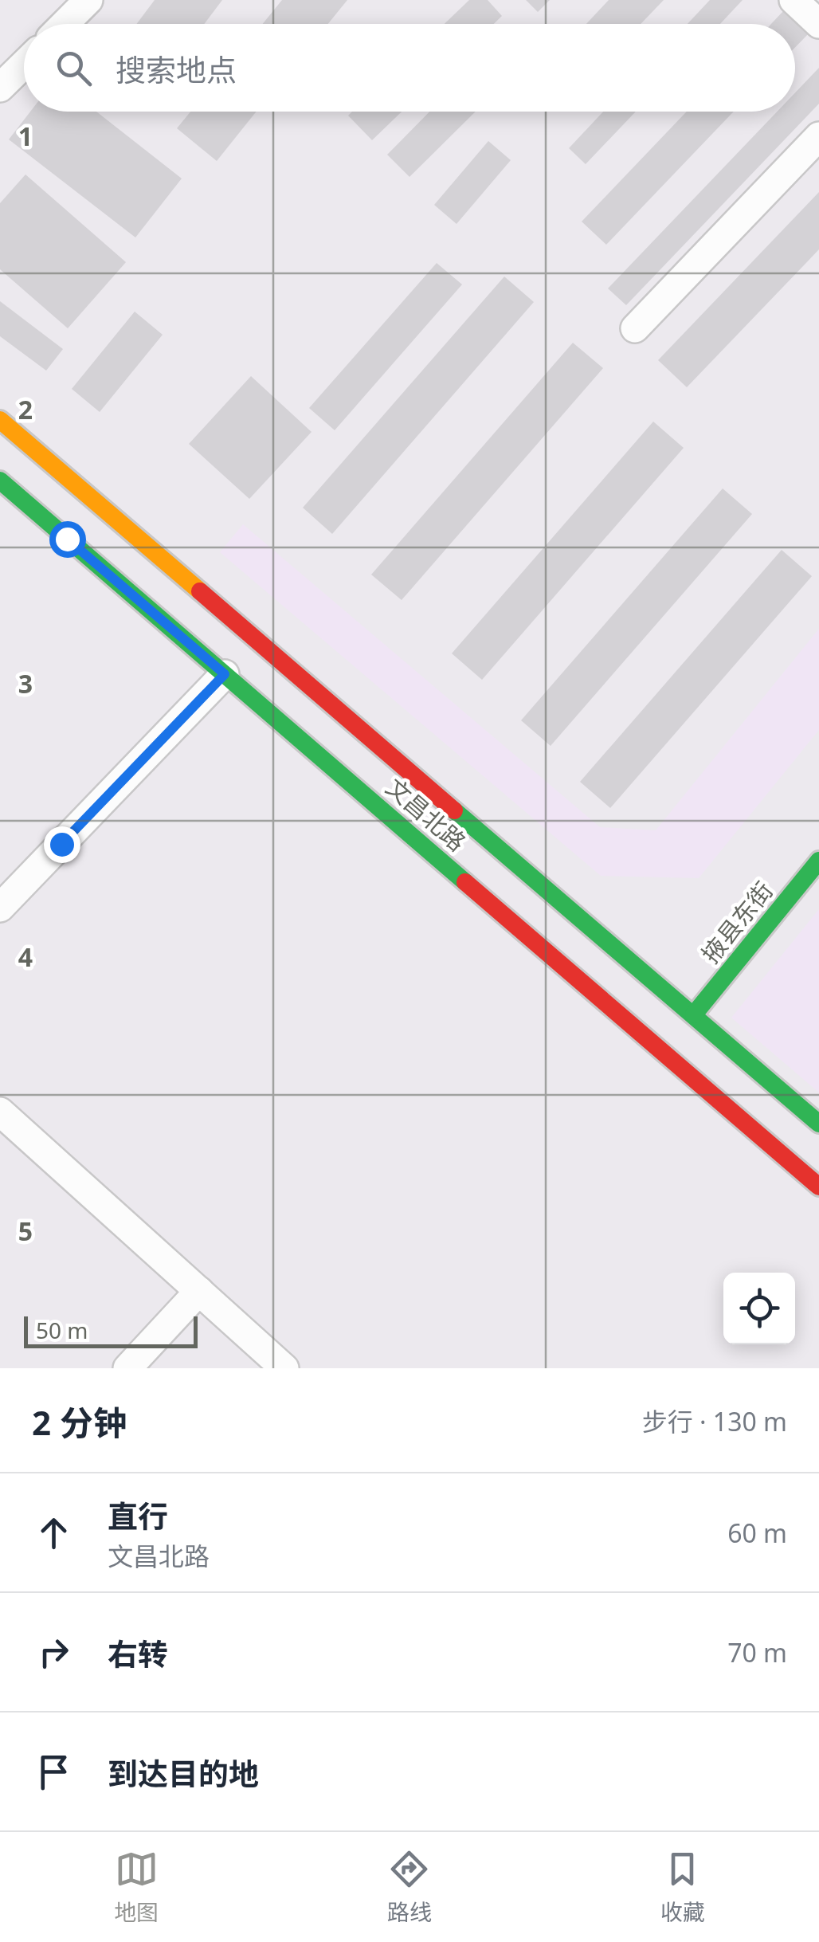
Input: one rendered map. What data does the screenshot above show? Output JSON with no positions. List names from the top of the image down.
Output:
{
  "streets": {
    "main road": ["文昌北路", "掖县东街"]
  },
  "crossings": [
    ["文昌北路", "掖县东街"]
  ],
  "scale_bar": "50 m",
  "page": {
    "search": "搜索地点",
    "scale": "50 m",
    "heading": ["2 分钟", "步行 · 130 m"],
    "list": [
      ["直行", "文昌北路", "60 m"],
      ["右转", "70 m"],
      "到达目的地"
    ],
    "nav": ["地图", "路线", "收藏"]
  },
  "grid": {
    "rows": [
      "1",
      "2",
      "3",
      "4",
      "5"
    ]
  }
}
